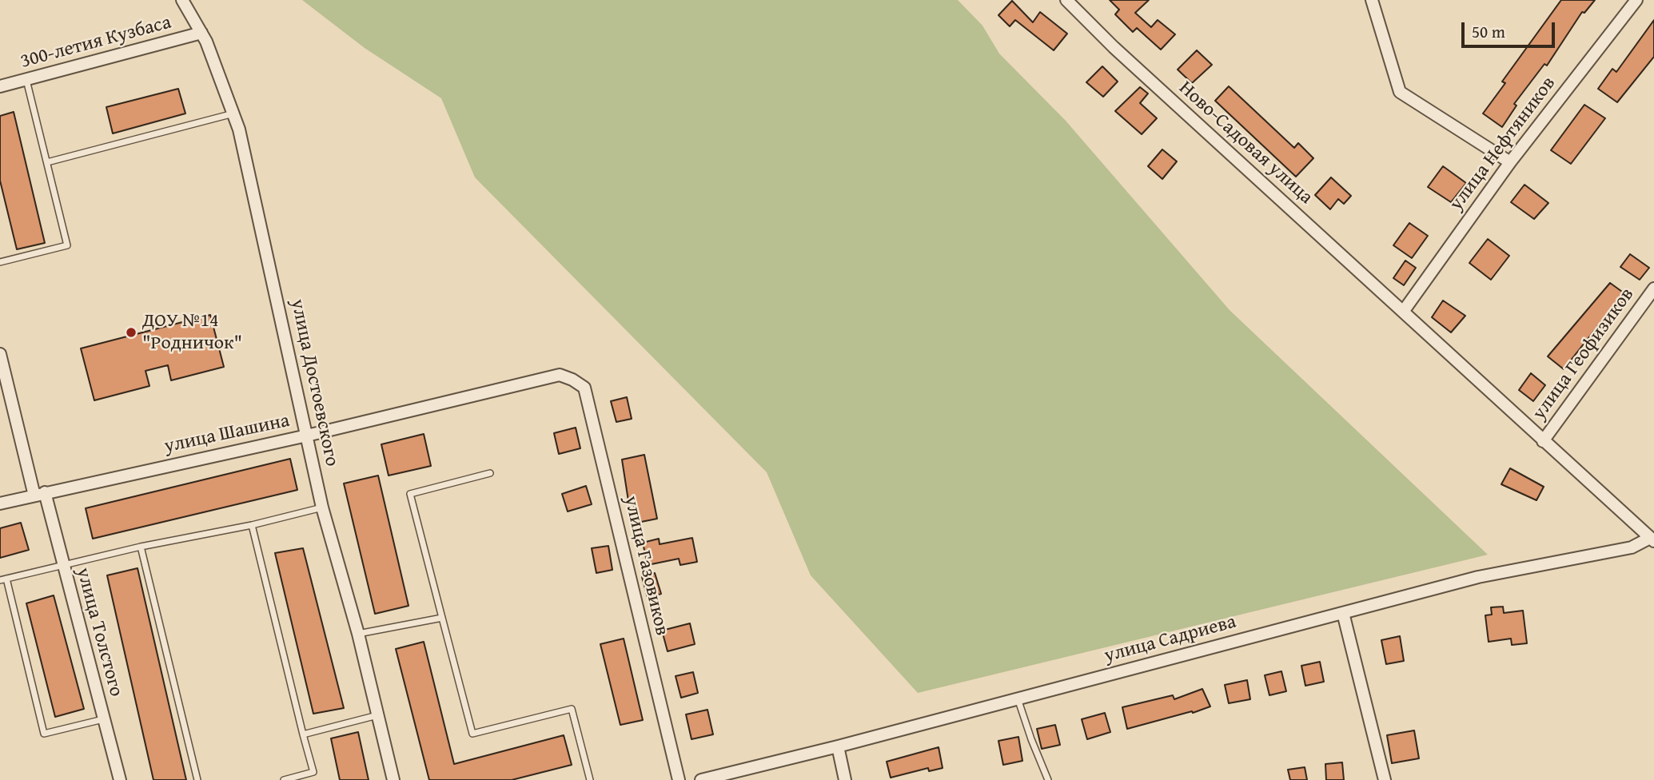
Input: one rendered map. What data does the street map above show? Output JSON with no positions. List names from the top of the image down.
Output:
{
  "streets": {
    "street": [
      "300-летия Кузбаса",
      "Ново-Садовая улица",
      "улица Нефтяников",
      "улица Геофизиков",
      "улица Достоевского",
      "улица Шашина",
      "улица Газовиков",
      "улица Толстого",
      "улица Садриева"
    ]
  },
  "crossings": [
    ["300-летия Кузбаса", "улица Достоевского"],
    ["Ново-Садовая улица", "улица Нефтяников"],
    ["Ново-Садовая улица", "улица Геофизиков"],
    ["Ново-Садовая улица", "улица Садриева"],
    ["улица Достоевского", "улица Шашина"],
    ["улица Шашина", "улица Газовиков"],
    ["улица Шашина", "улица Толстого"]
  ],
  "places": ["ДОУ №14 \"Родничок\""],
  "scale_bar": "50 m"
}
